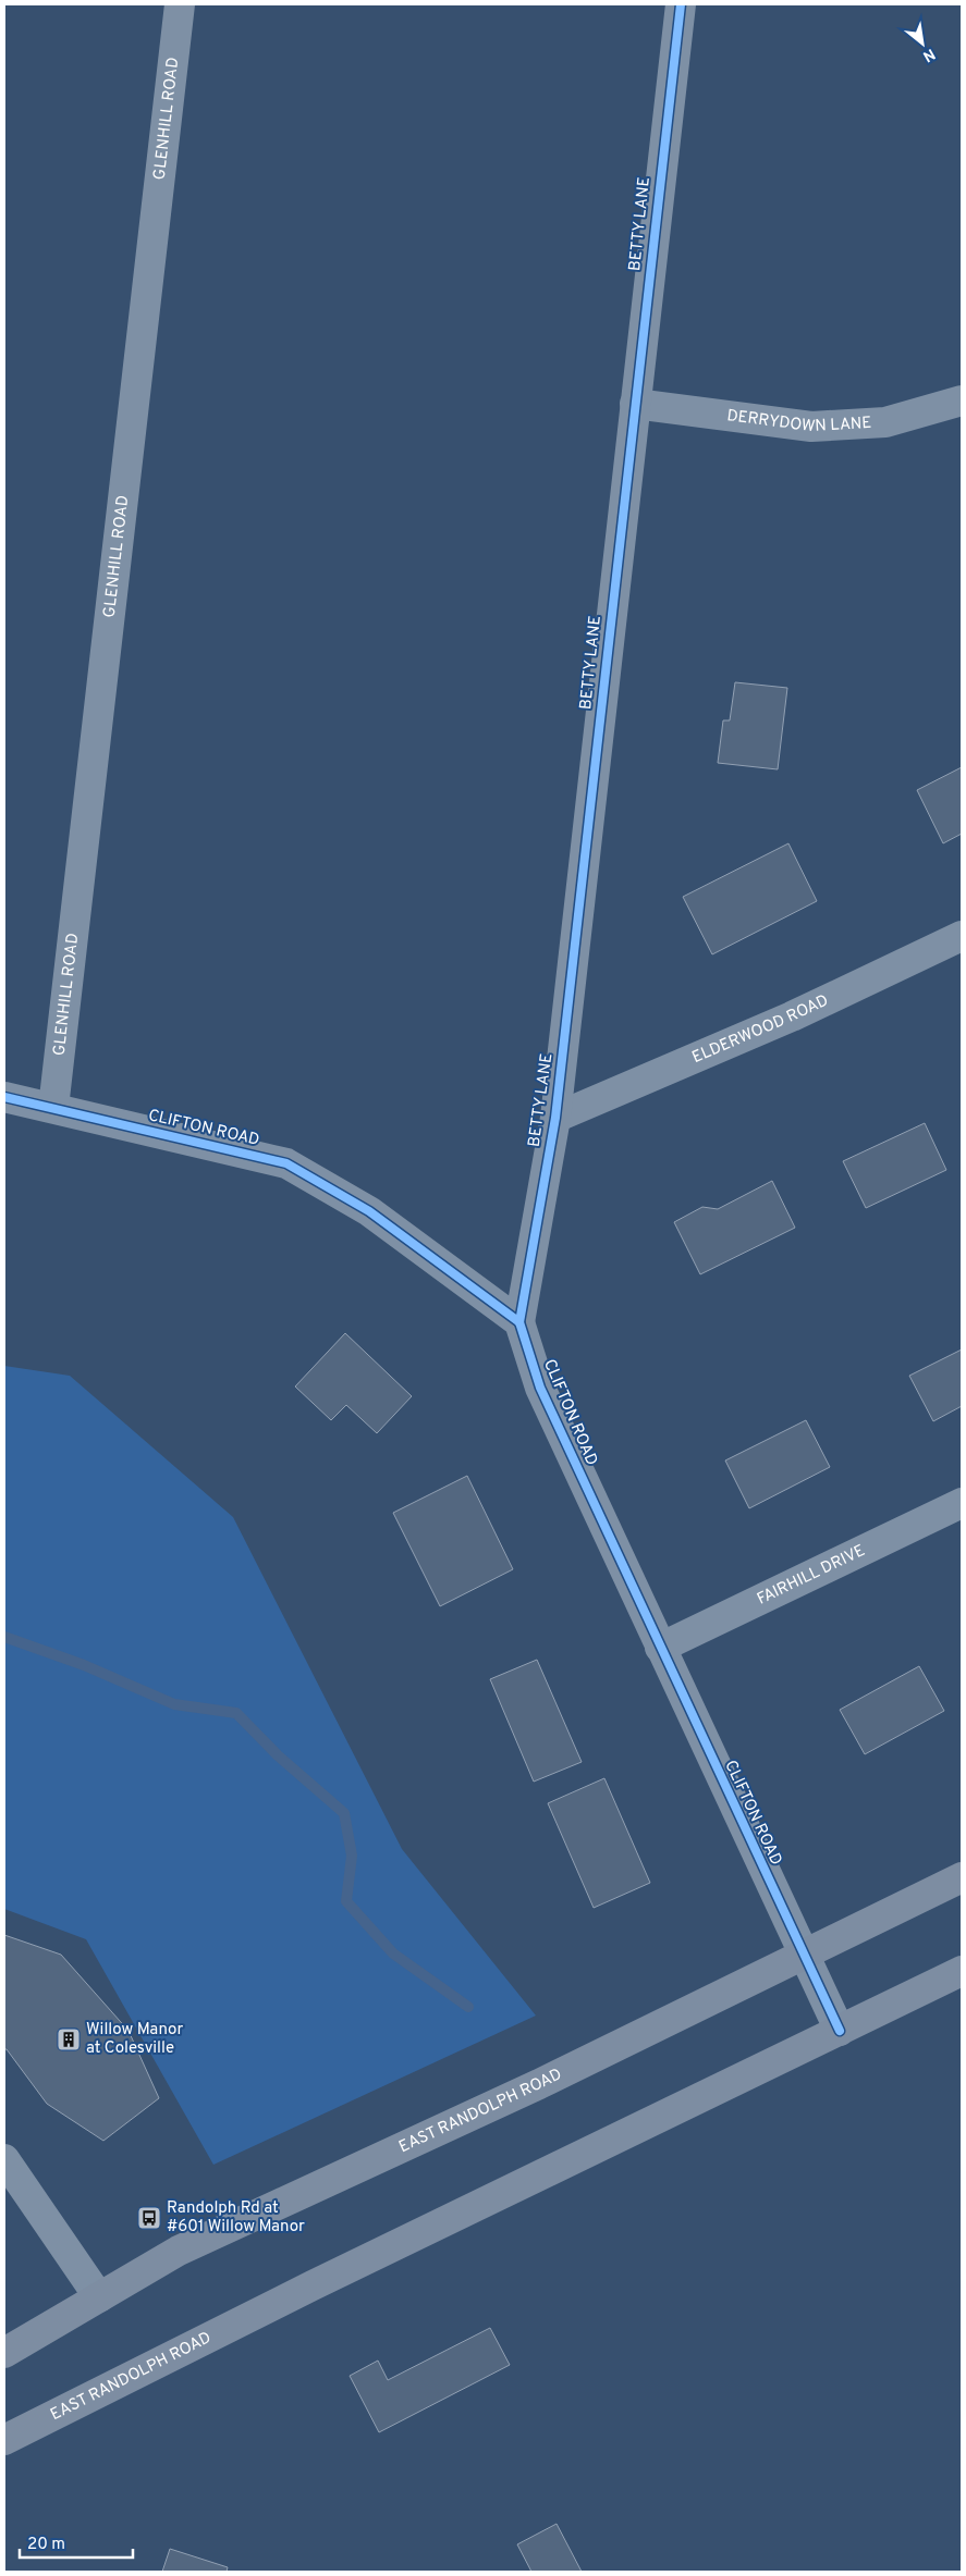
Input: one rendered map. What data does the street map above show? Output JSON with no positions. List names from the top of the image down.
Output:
{
  "streets": {
    "main road": ["EAST RANDOLPH ROAD"],
    "street": [
      "GLENHILL ROAD",
      "BETTY LANE",
      "DERRYDOWN LANE",
      "ELDERWOOD ROAD",
      "CLIFTON ROAD",
      "FAIRHILL DRIVE"
    ]
  },
  "crossings": [
    ["GLENHILL ROAD", "CLIFTON ROAD"],
    ["BETTY LANE", "DERRYDOWN LANE"],
    ["BETTY LANE", "ELDERWOOD ROAD"],
    ["BETTY LANE", "CLIFTON ROAD"],
    ["CLIFTON ROAD", "FAIRHILL DRIVE"],
    ["CLIFTON ROAD", "EAST RANDOLPH ROAD"]
  ],
  "places": {
    "building": ["Willow Manor at Colesville"],
    "bus stop": ["Randolph Rd at #601 Willow Manor"]
  },
  "scale_bar": "20 m",
  "north": "bottom right"
}
